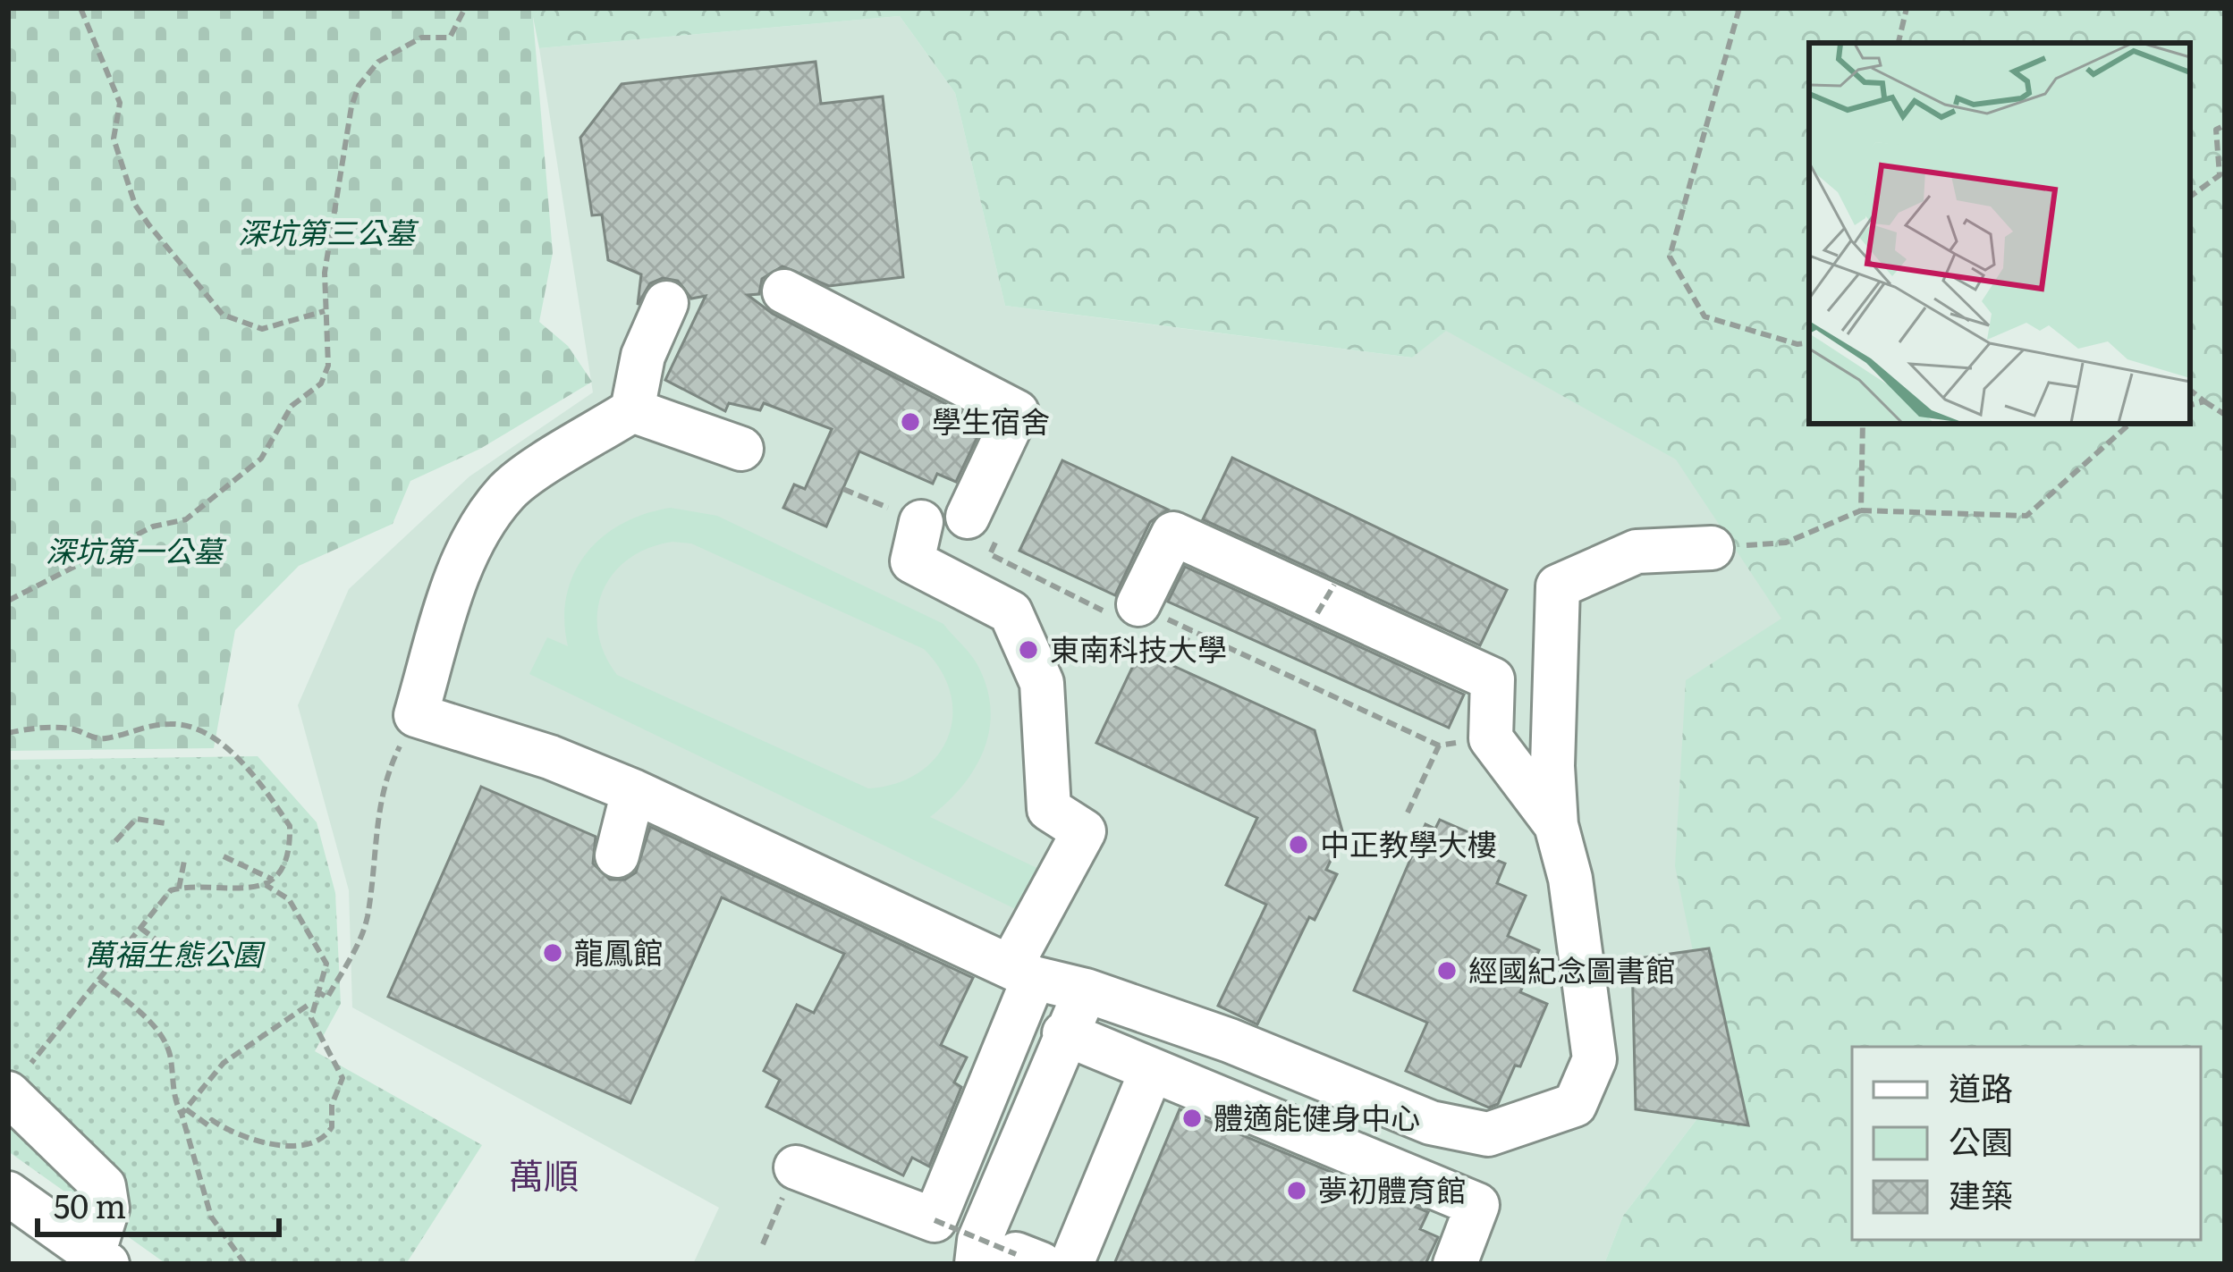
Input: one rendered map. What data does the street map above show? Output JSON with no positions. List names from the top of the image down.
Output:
{
  "districts": ["萬順"],
  "parks": ["深坑第三公墓", "深坑第一公墓", "萬福生態公園"],
  "places": [
    "學生宿舍",
    "東南科技大學",
    "中正教學大樓",
    "龍鳳館",
    "經國紀念圖書館",
    "體適能健身中心",
    "夢初體育館"
  ],
  "legend": ["道路", "公園", "建築"],
  "scale_bar": "50 m"
}
